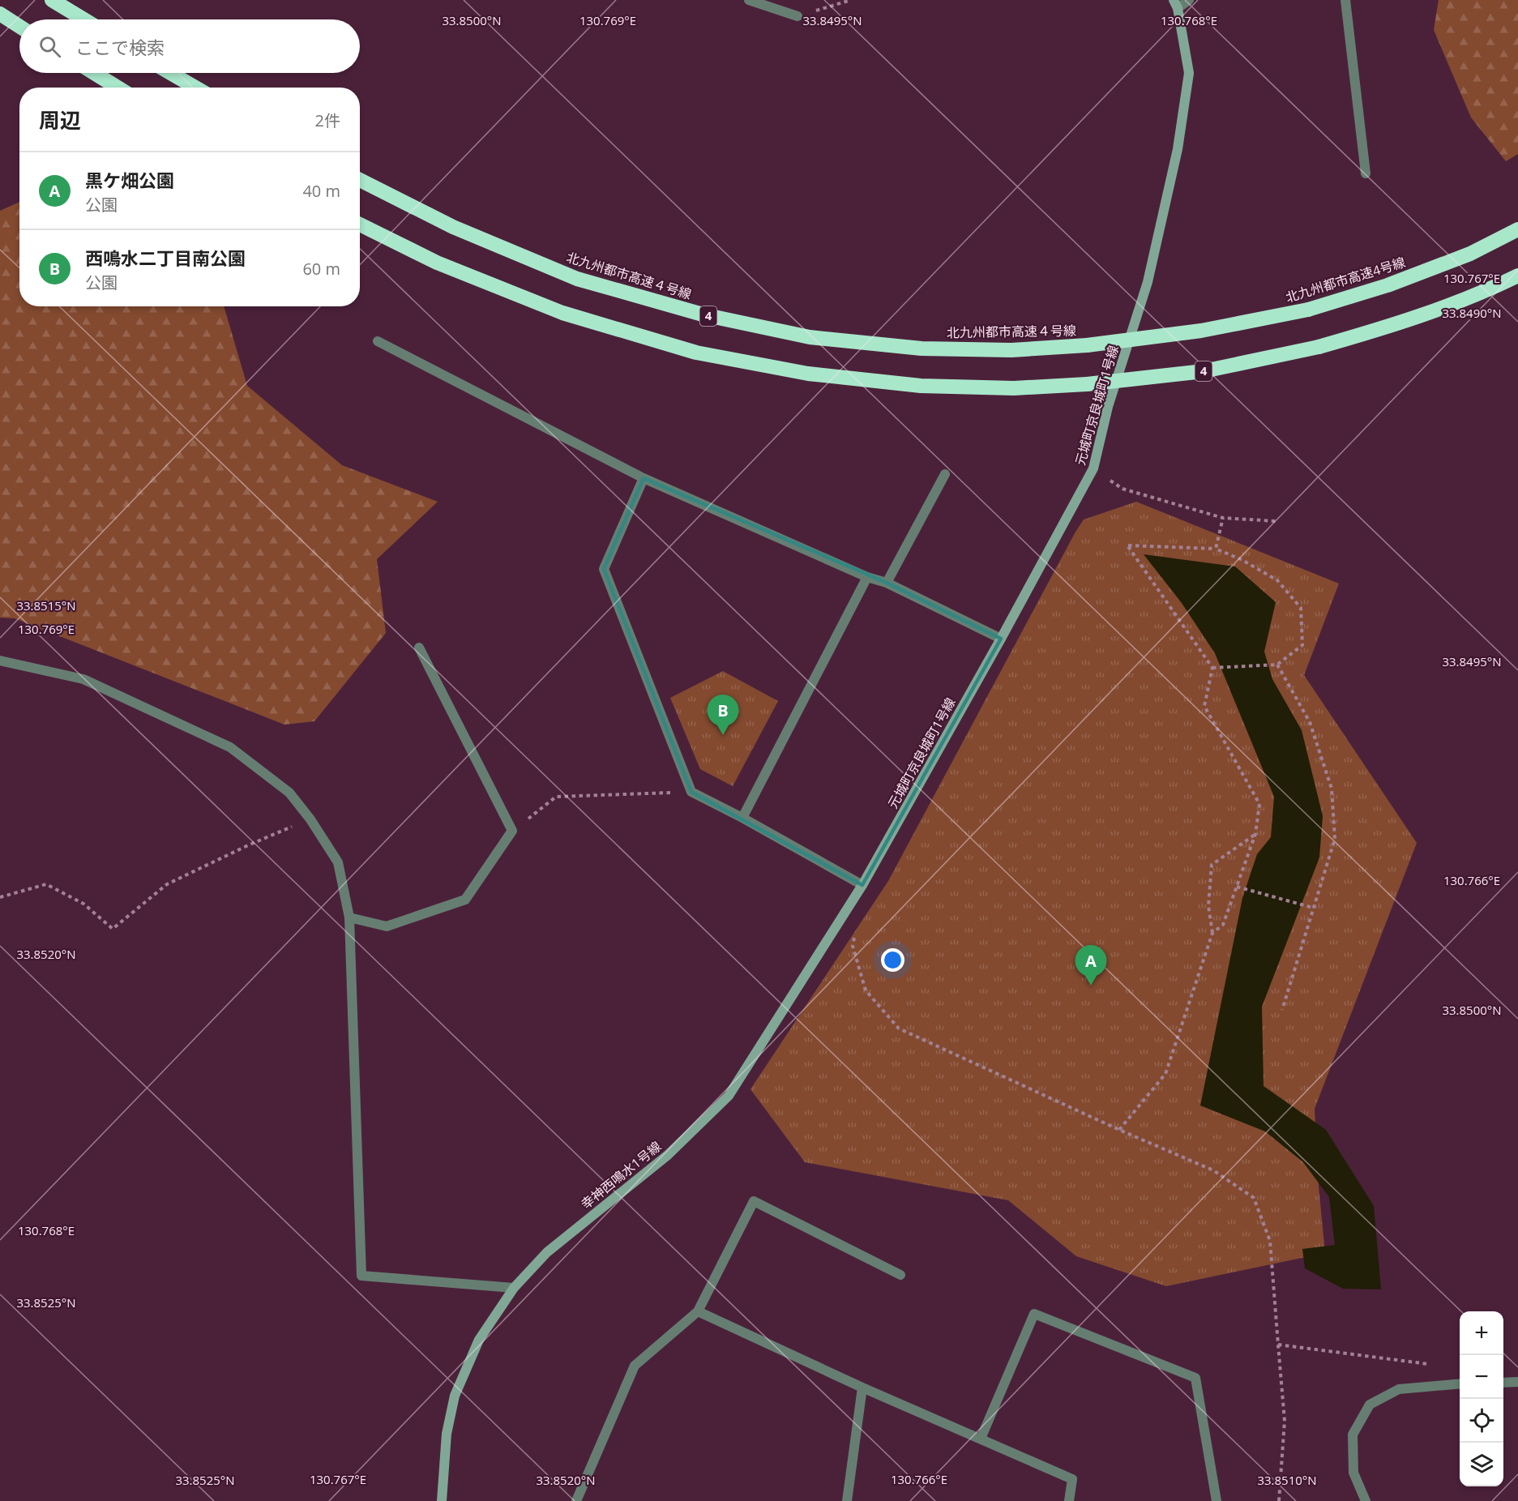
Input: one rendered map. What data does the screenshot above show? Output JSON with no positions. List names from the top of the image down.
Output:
{
  "streets": {
    "highway": ["北九州都市高速４号線", "北九州都市高速4号線", "4"],
    "street": ["元城町京良城町1号線", "幸神西鳴水1号線"]
  },
  "crossings": [
    ["北九州都市高速４号線", "北九州都市高速4号線"],
    ["元城町京良城町1号線", "幸神西鳴水1号線"]
  ],
  "page": {
    "search": "ここで検索",
    "heading": ["周辺", "2件"],
    "list": [
      {
        "mark": "A",
        "name": "黒ケ畑公園",
        "note": "公園",
        "value": "40 m"
      },
      {
        "mark": "B",
        "name": "西鳴水二丁目南公園",
        "note": "公園",
        "value": "60 m"
      }
    ],
    "pins": ["B", "A"],
    "map_buttons": ["+", "−"]
  },
  "coordinates": [
    "33.8500°N",
    "33.8495°N",
    "130.769°E",
    "130.768°E",
    "130.767°E",
    "33.8490°N",
    "33.8515°N",
    "130.766°E",
    "33.8520°N",
    "33.8525°N",
    "33.8510°N"
  ]
}
